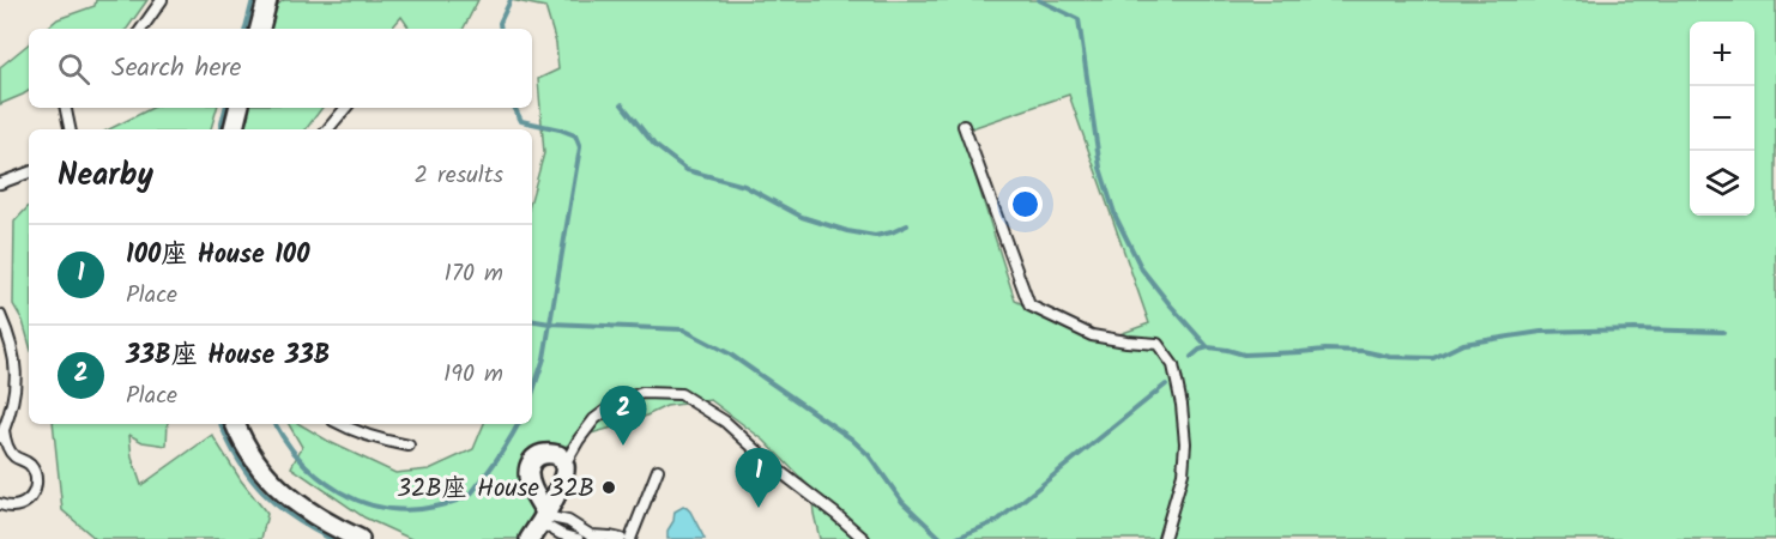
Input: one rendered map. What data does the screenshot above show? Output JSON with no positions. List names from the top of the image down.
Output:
{
  "places": ["32B座 House 32B"],
  "page": {
    "map_buttons": ["+", "−"],
    "search": "Search here",
    "heading": ["Nearby", "2 results"],
    "list": [
      {
        "mark": "1",
        "name": "100座 House 100",
        "note": "Place",
        "value": "170 m"
      },
      {
        "mark": "2",
        "name": "33B座 House 33B",
        "note": "Place",
        "value": "190 m"
      }
    ],
    "pins": ["2", "1"]
  }
}
